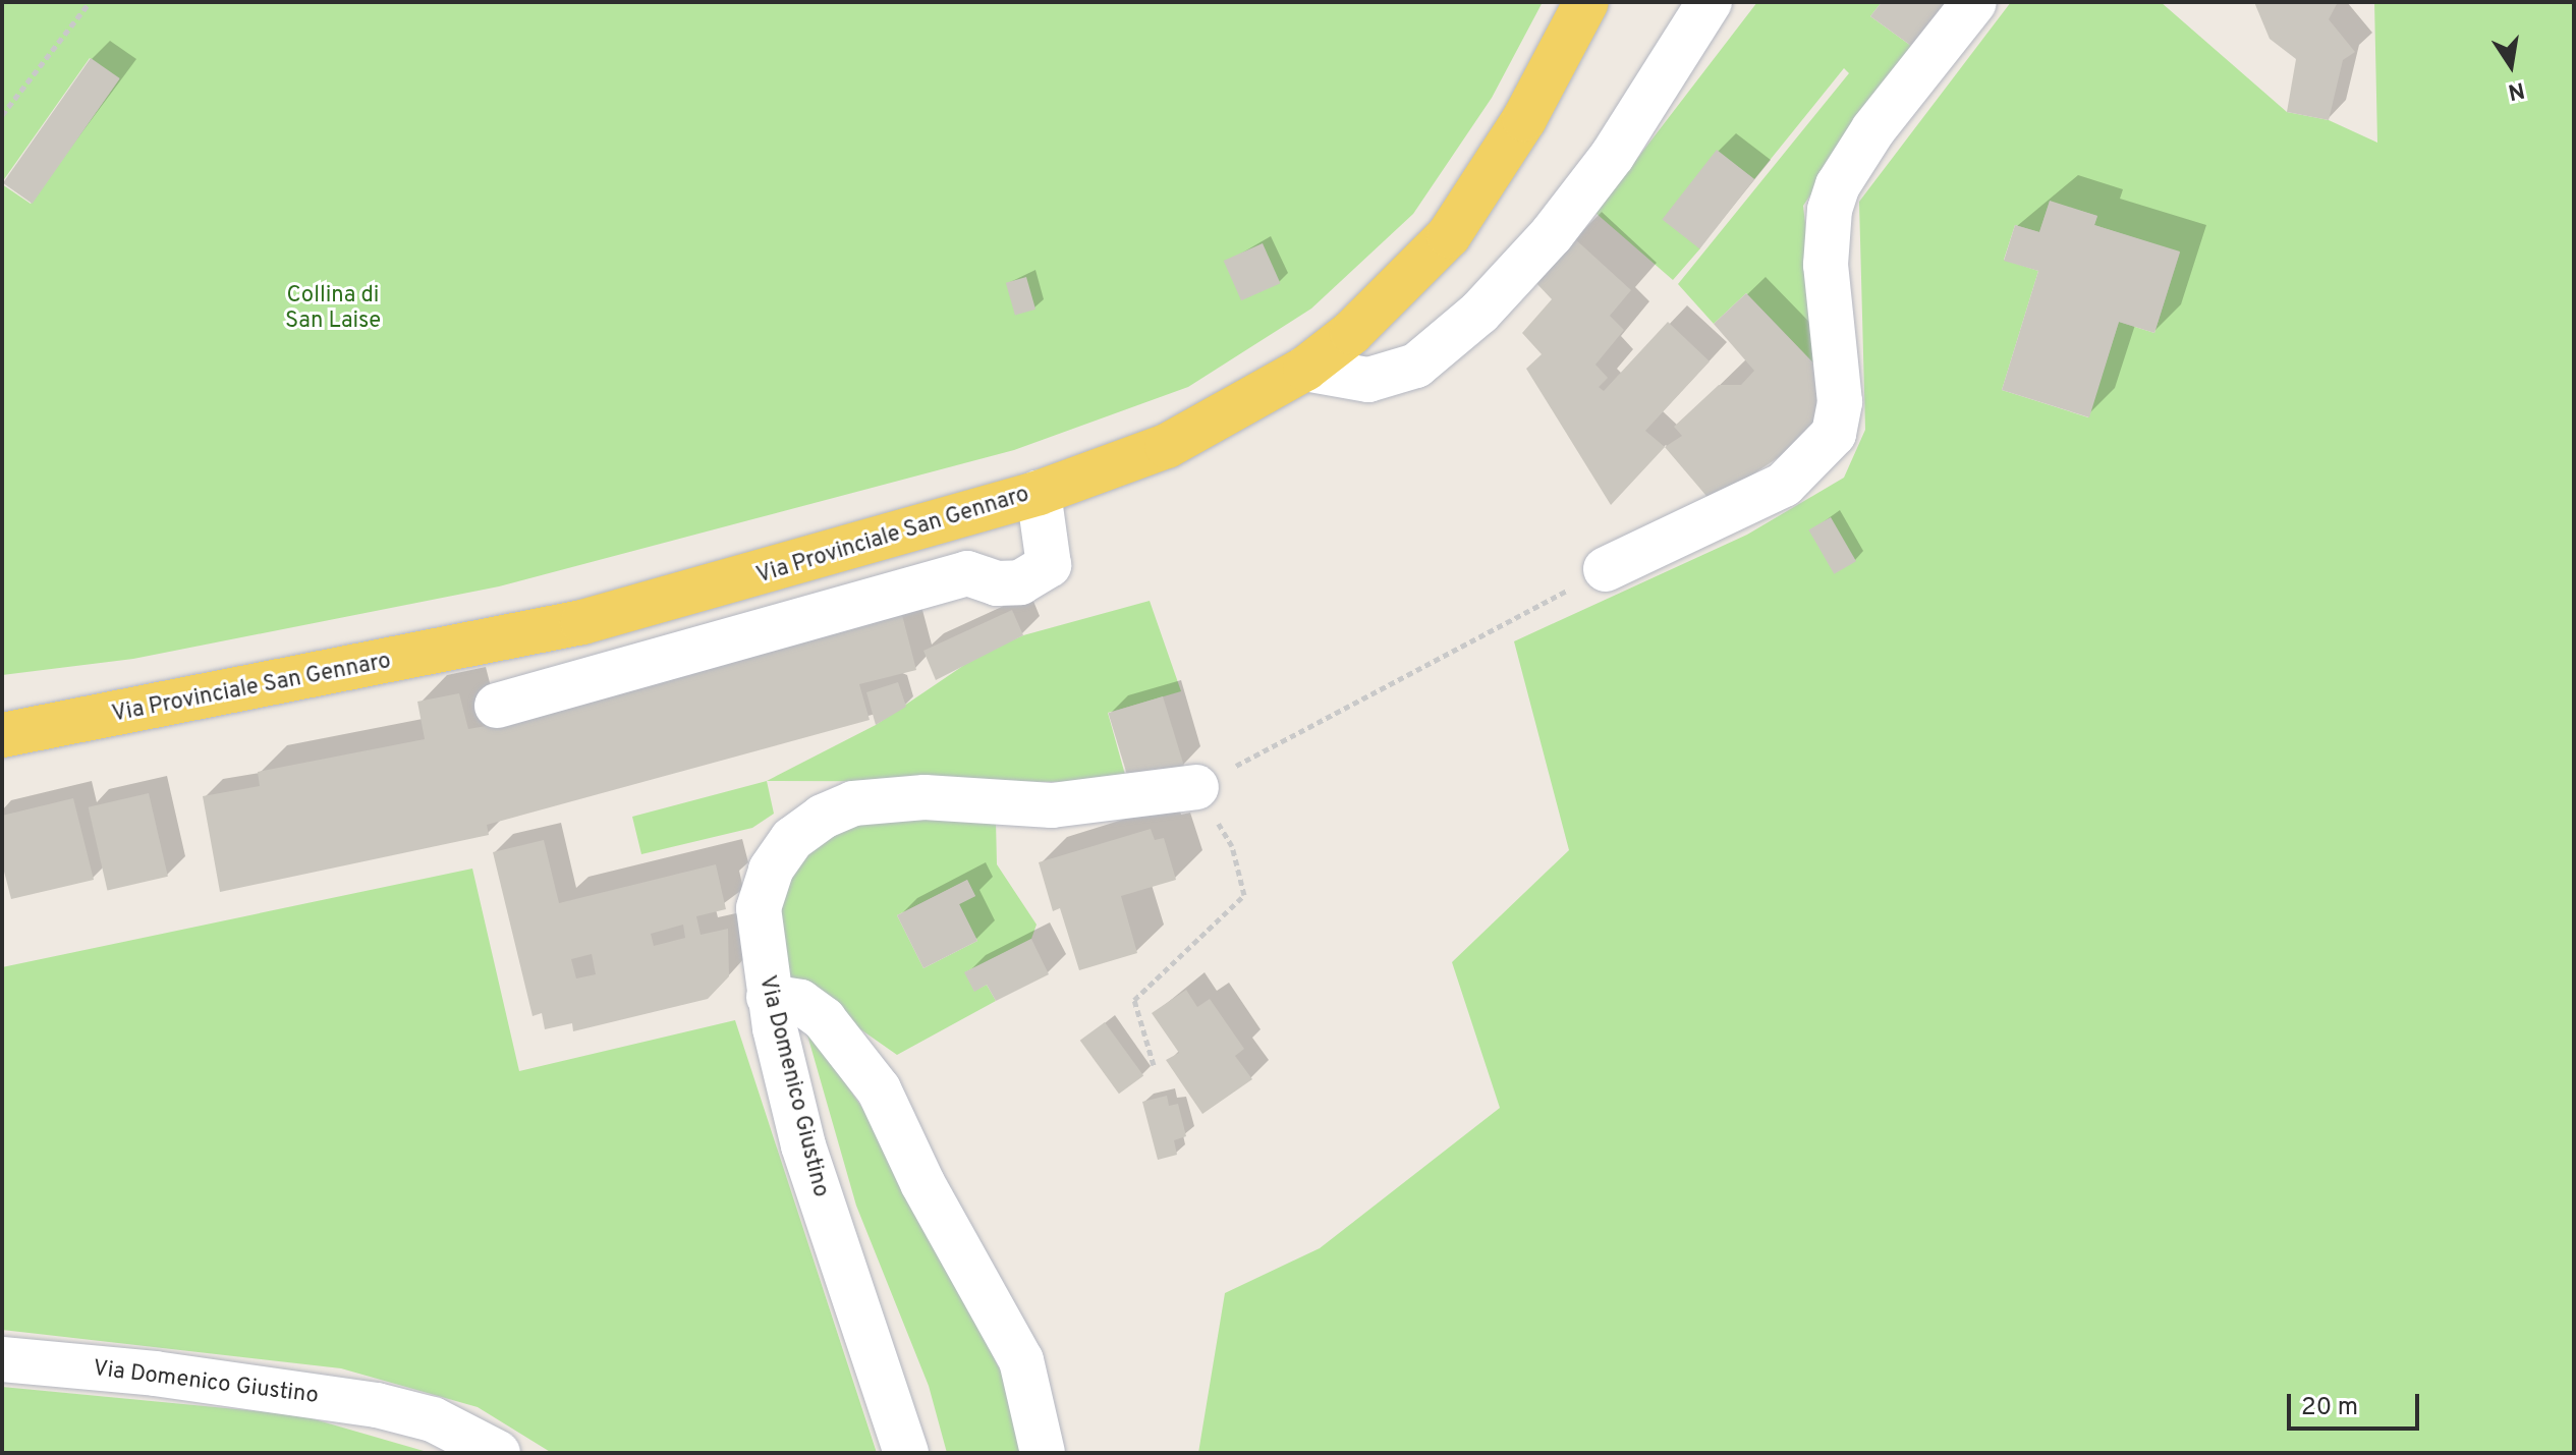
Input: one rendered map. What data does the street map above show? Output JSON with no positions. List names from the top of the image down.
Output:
{
  "streets": {
    "main road": ["Via Provinciale San Gennaro"],
    "lane": ["Via Domenico Giustino"]
  },
  "parks": ["Collina di San Laise"],
  "scale_bar": "20 m",
  "north": "bottom"
}
